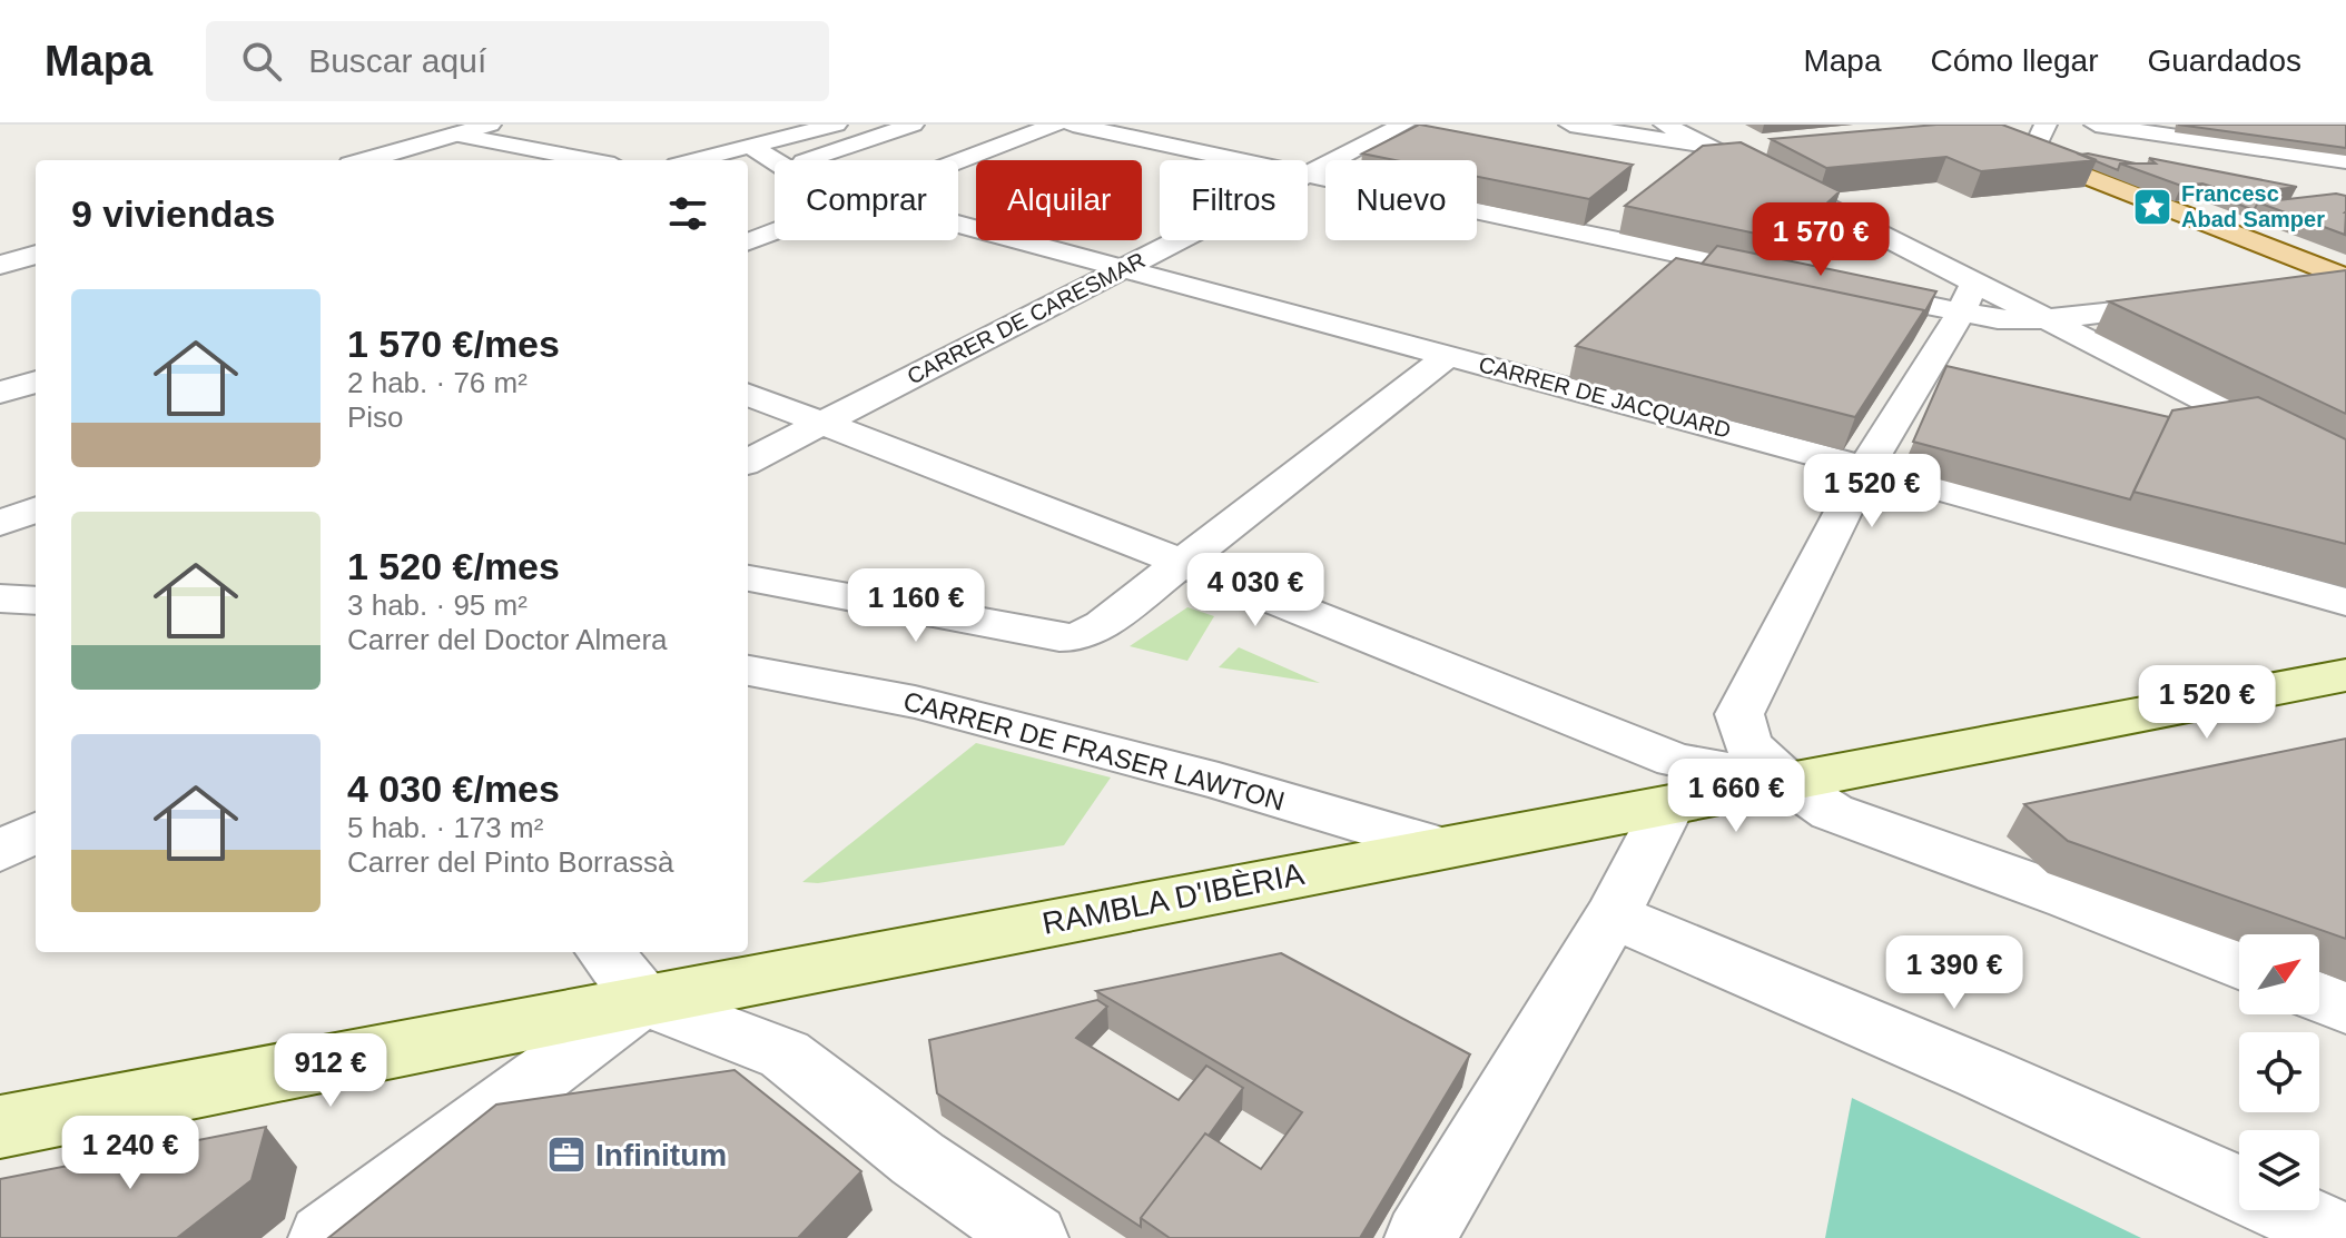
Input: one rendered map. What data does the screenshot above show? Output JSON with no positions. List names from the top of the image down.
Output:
{
  "streets": {
    "main road": ["RAMBLA D'IBÈRIA"],
    "street": ["CARRER DE CARESMAR", "CARRER DE JACQUARD", "CARRER DE FRASER LAWTON"]
  },
  "crossings": [
    ["CARRER DE CARESMAR", "CARRER DE JACQUARD"],
    ["CARRER DE FRASER LAWTON", "RAMBLA D'IBÈRIA"]
  ],
  "places": {
    "place": ["Francesc Abad Samper"],
    "office": ["Infinitum"]
  },
  "north": "top right",
  "page": {
    "header": "Mapa",
    "search": "Buscar aquí",
    "nav": ["Mapa", "Cómo llegar", "Guardados"],
    "chip": [
      "Comprar",
      "Alquilar",
      "Filtros",
      "Nuevo"
    ],
    "heading": "9 viviendas",
    "price": [
      "1 570 €",
      "1 520 €",
      "4 030 €",
      "1 160 €",
      "1 520 €",
      "1 660 €",
      "1 390 €",
      "912 €",
      "1 240 €"
    ],
    "list": [
      {
        "name": "1 570 €/mes",
        "note": "2 hab. · 76 m² · Piso"
      },
      {
        "name": "1 520 €/mes",
        "note": "3 hab. · 95 m² · Carrer del Doctor Almera"
      },
      {
        "name": "4 030 €/mes",
        "note": "5 hab. · 173 m² · Carrer del Pinto Borrassà"
      }
    ]
  }
}
